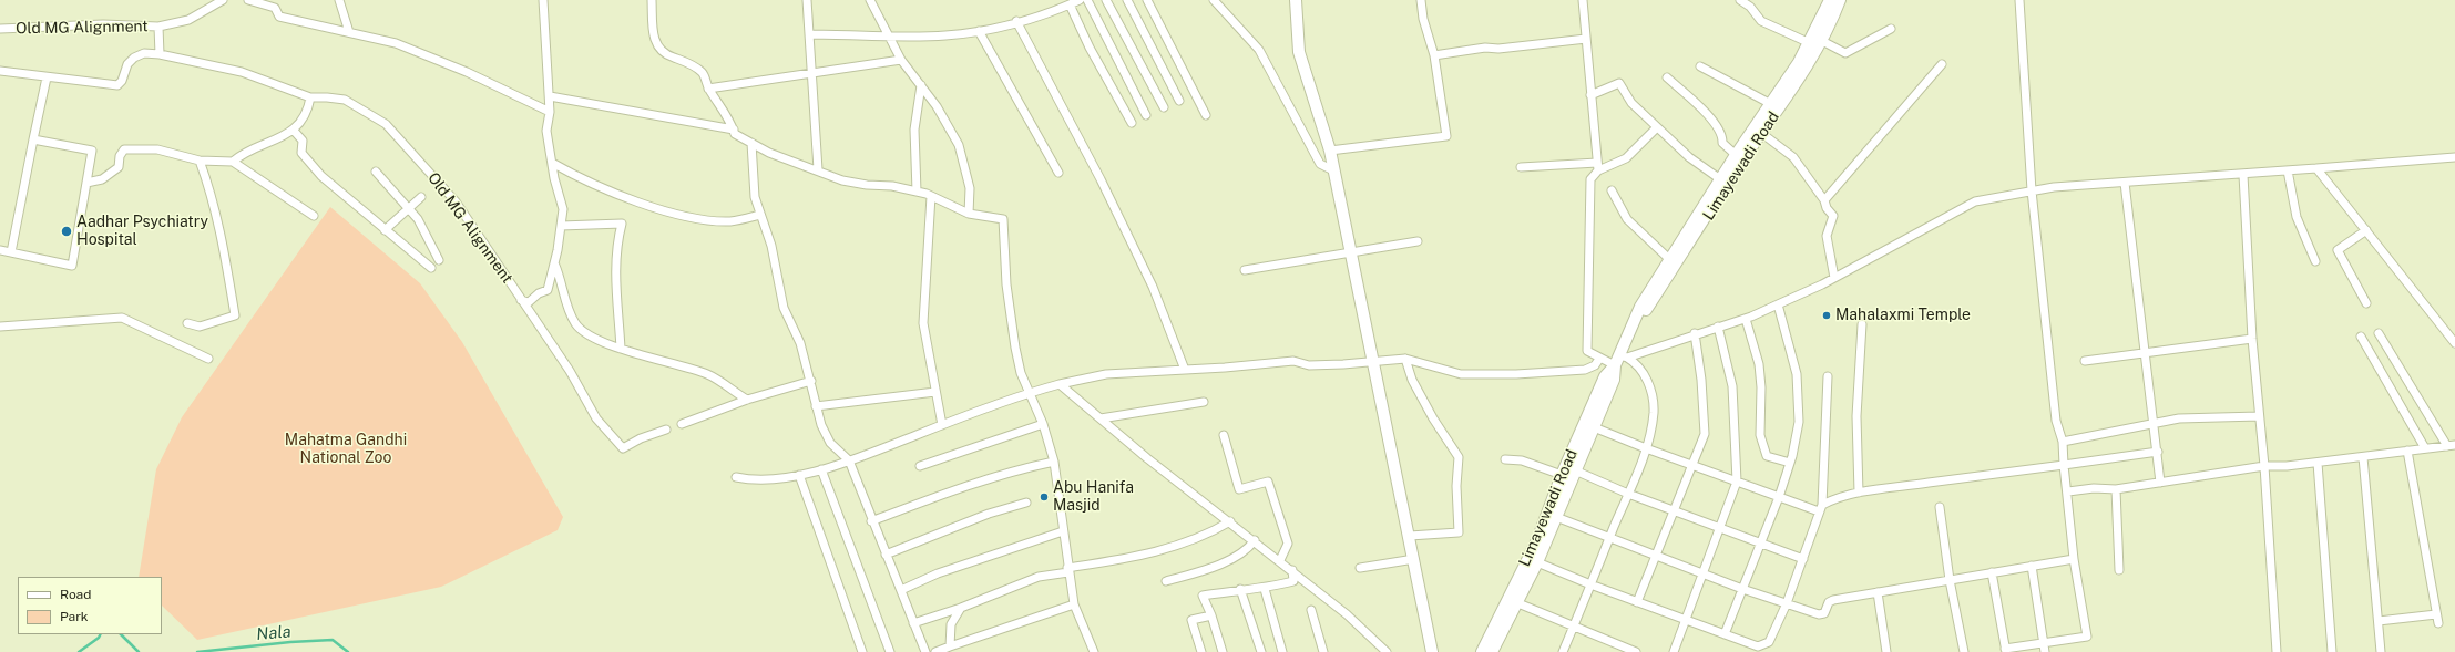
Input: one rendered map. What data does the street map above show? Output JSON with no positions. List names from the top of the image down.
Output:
{
  "streets": {
    "street": ["Old MG Alignment", "Limayewadi Road"]
  },
  "water": ["Nala"],
  "parks": ["Mahatma Gandhi National Zoo"],
  "places": ["Aadhar Psychiatry Hospital", "Mahalaxmi Temple", "Abu Hanifa Masjid"],
  "legend": ["Road", "Park"]
}
